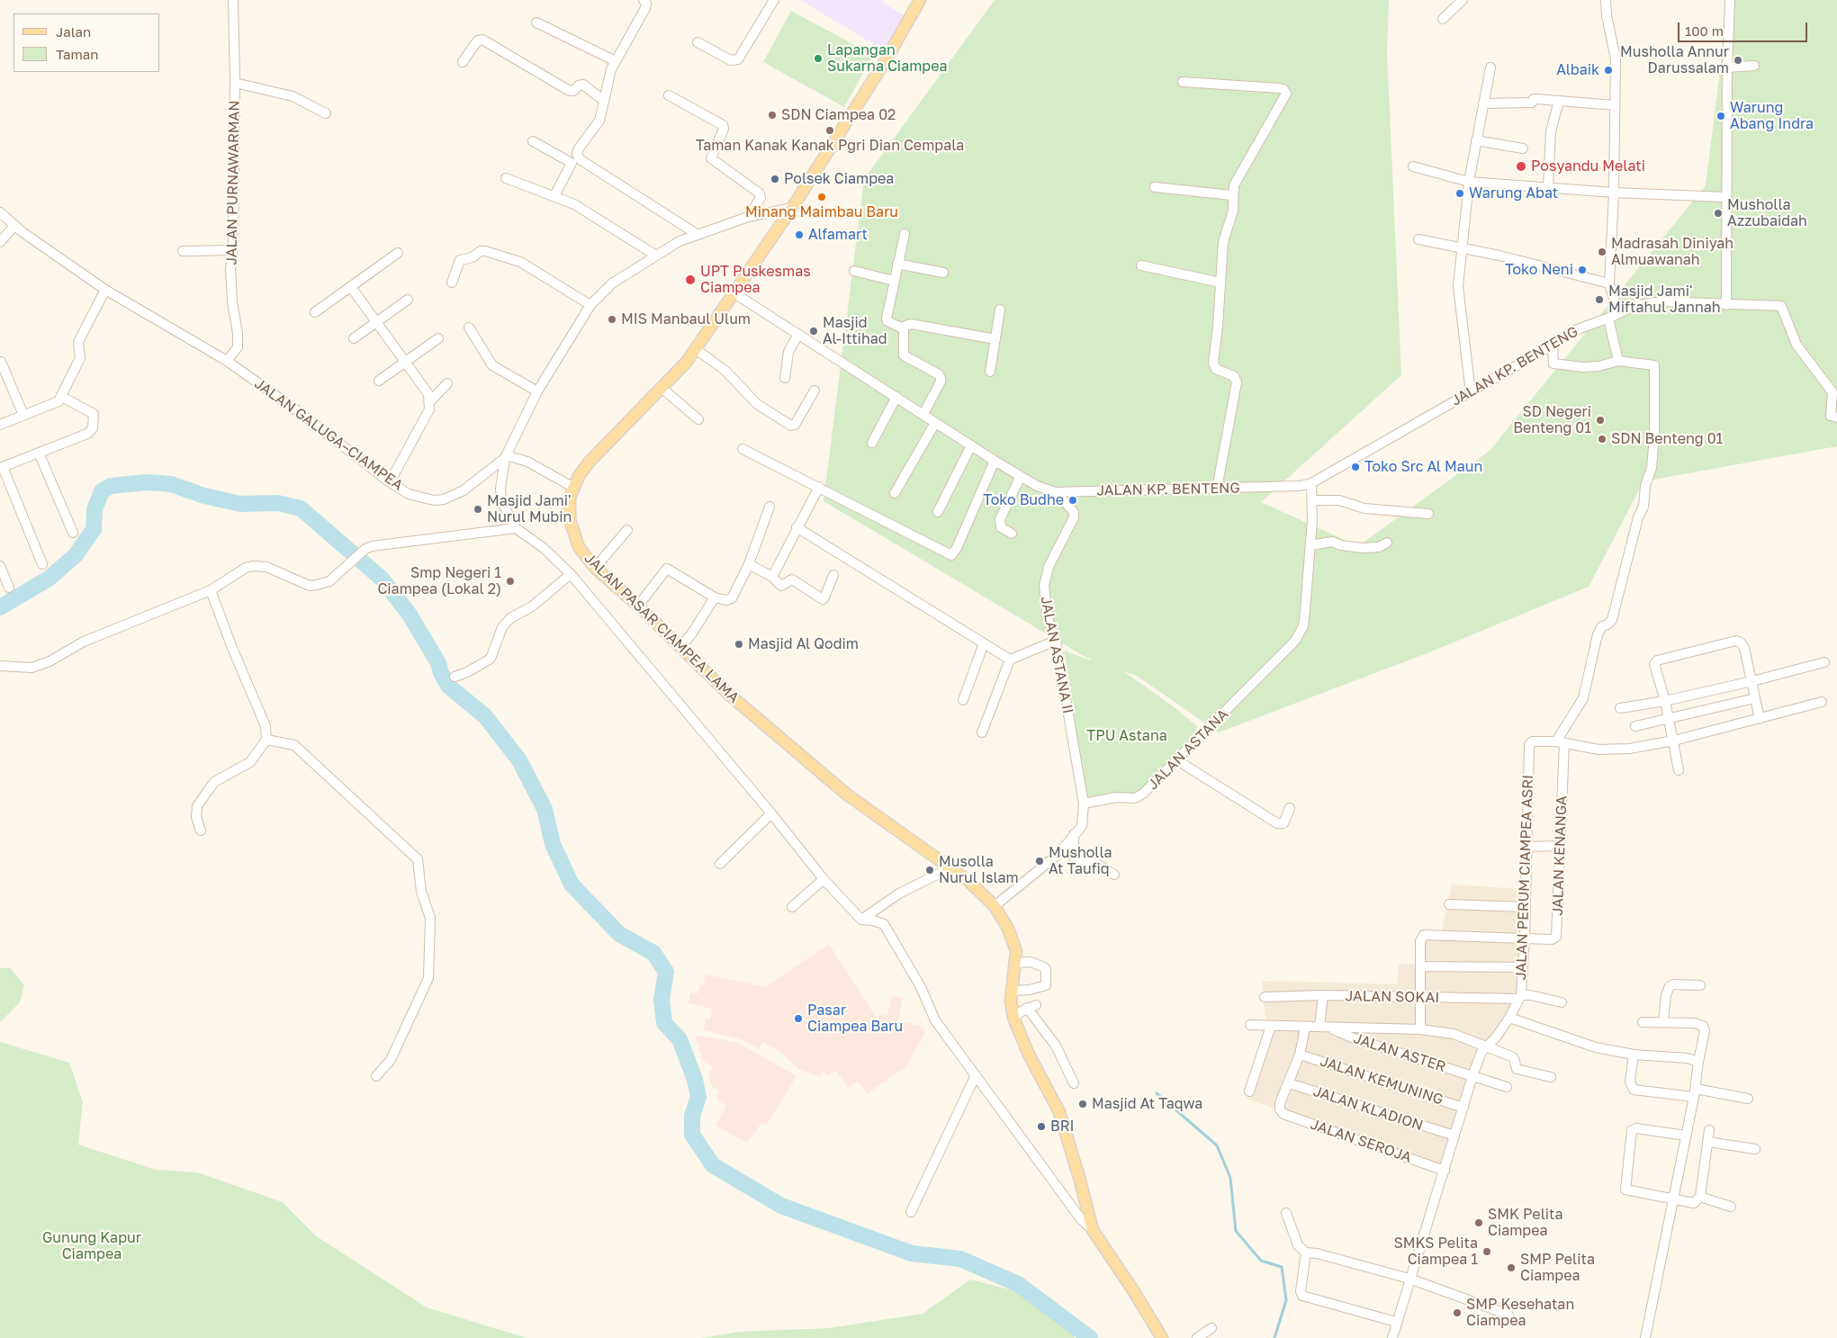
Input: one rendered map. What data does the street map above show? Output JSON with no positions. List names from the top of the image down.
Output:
{
  "streets": {
    "main road": ["JALAN PASAR CIAMPEA LAMA"],
    "street": [
      "JALAN PURNAWARMAN",
      "JALAN KP. BENTENG",
      "JALAN GALUGA–CIAMPEA",
      "JALAN ASTANA II",
      "JALAN ASTANA",
      "JALAN KENANGA",
      "JALAN PERUM CIAMPEA ASRI",
      "JALAN SOKAI",
      "JALAN ASTER",
      "JALAN KEMUNING",
      "JALAN KLADION",
      "JALAN SEROJA"
    ]
  },
  "crossings": [
    ["JALAN PURNAWARMAN", "JALAN GALUGA–CIAMPEA"],
    ["JALAN KP. BENTENG", "JALAN PASAR CIAMPEA LAMA"],
    ["JALAN KP. BENTENG", "JALAN ASTANA II"],
    ["JALAN KP. BENTENG", "JALAN ASTANA"],
    ["JALAN GALUGA–CIAMPEA", "JALAN PASAR CIAMPEA LAMA"],
    ["JALAN ASTANA II", "JALAN ASTANA"],
    ["JALAN KENANGA", "JALAN PERUM CIAMPEA ASRI"],
    ["JALAN PERUM CIAMPEA ASRI", "JALAN SOKAI"],
    ["JALAN PERUM CIAMPEA ASRI", "JALAN ASTER"],
    ["JALAN PERUM CIAMPEA ASRI", "JALAN KEMUNING"],
    ["JALAN PERUM CIAMPEA ASRI", "JALAN KLADION"],
    ["JALAN PERUM CIAMPEA ASRI", "JALAN SEROJA"],
    ["JALAN KLADION", "JALAN SEROJA"]
  ],
  "parks": ["TPU Astana", "Gunung Kapur Ciampea"],
  "places": [
    "Lapangan Sukarna Ciampea",
    "Musholla Annur Darussalam",
    "Albaik",
    "SDN Ciampea 02",
    "Warung Abang Indra",
    "Taman Kanak Kanak Pgri Dian Cempala",
    "Posyandu Melati",
    "Polsek Ciampea",
    "Warung Abat",
    "Minang Maimbau Baru",
    "Musholla Azzubaidah",
    "Alfamart",
    "Madrasah Diniyah Almuawanah",
    "Toko Neni",
    "UPT Puskesmas Ciampea",
    "Masjid Jami' Miftahul Jannah",
    "MIS Manbaul Ulum",
    "Masjid Al-Ittihad",
    "SD Negeri Benteng 01",
    "SDN Benteng 01",
    "Toko Src Al Maun",
    "Toko Budhe",
    "Masjid Jami' Nurul Mubin",
    "Smp Negeri 1 Ciampea (Lokal 2)",
    "Masjid Al Qodim",
    "Musholla At Taufiq",
    "Musolla Nurul Islam",
    "Pasar Ciampea Baru",
    "Masjid At Taqwa",
    "BRI",
    "SMK Pelita Ciampea",
    "SMKS Pelita Ciampea 1",
    "SMP Pelita Ciampea",
    "SMP Kesehatan Ciampea"
  ],
  "legend": ["Jalan", "Taman"],
  "scale_bar": "100 m"
}
